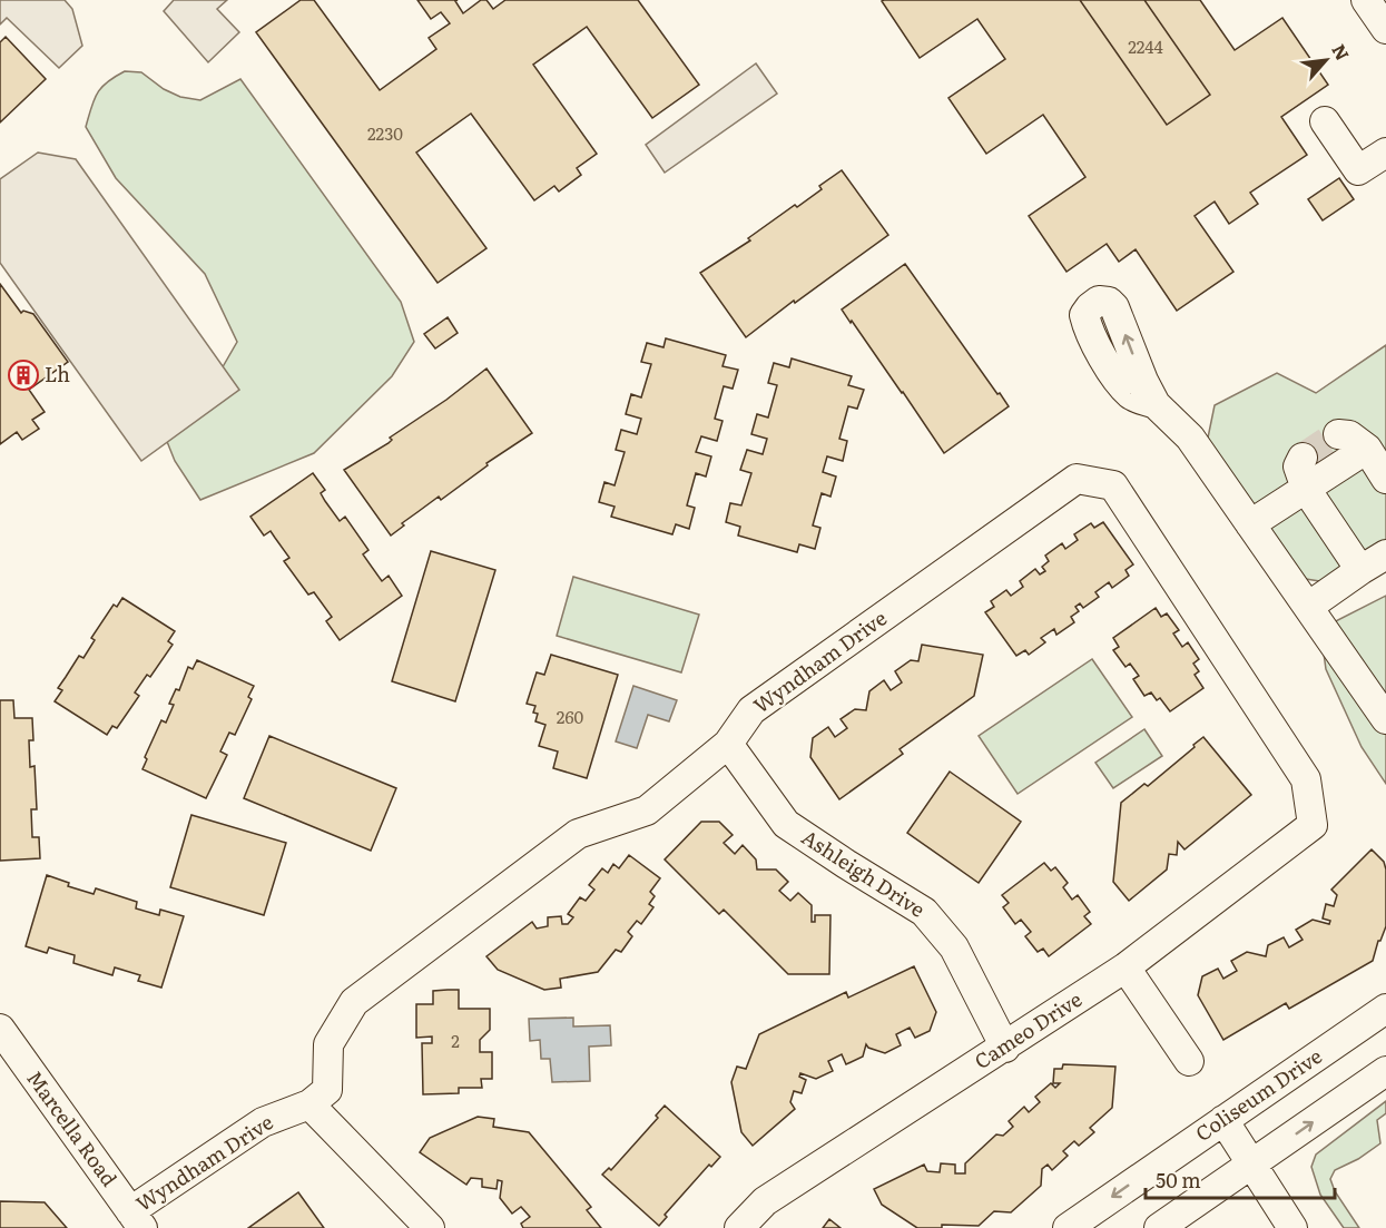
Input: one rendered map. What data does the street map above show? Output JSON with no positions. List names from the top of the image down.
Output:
{
  "streets": {
    "street": [
      "Wyndham Drive",
      "Ashleigh Drive",
      "Cameo Drive",
      "Coliseum Drive",
      "Marcella Road"
    ]
  },
  "crossings": [
    ["Wyndham Drive", "Ashleigh Drive"],
    ["Wyndham Drive", "Cameo Drive"],
    ["Wyndham Drive", "Marcella Road"],
    ["Ashleigh Drive", "Cameo Drive"]
  ],
  "places": {
    "building": ["Lh"]
  },
  "house_numbers": [
    "2244",
    "2230",
    "260",
    "2"
  ],
  "scale_bar": "50 m",
  "north": "top right"
}
